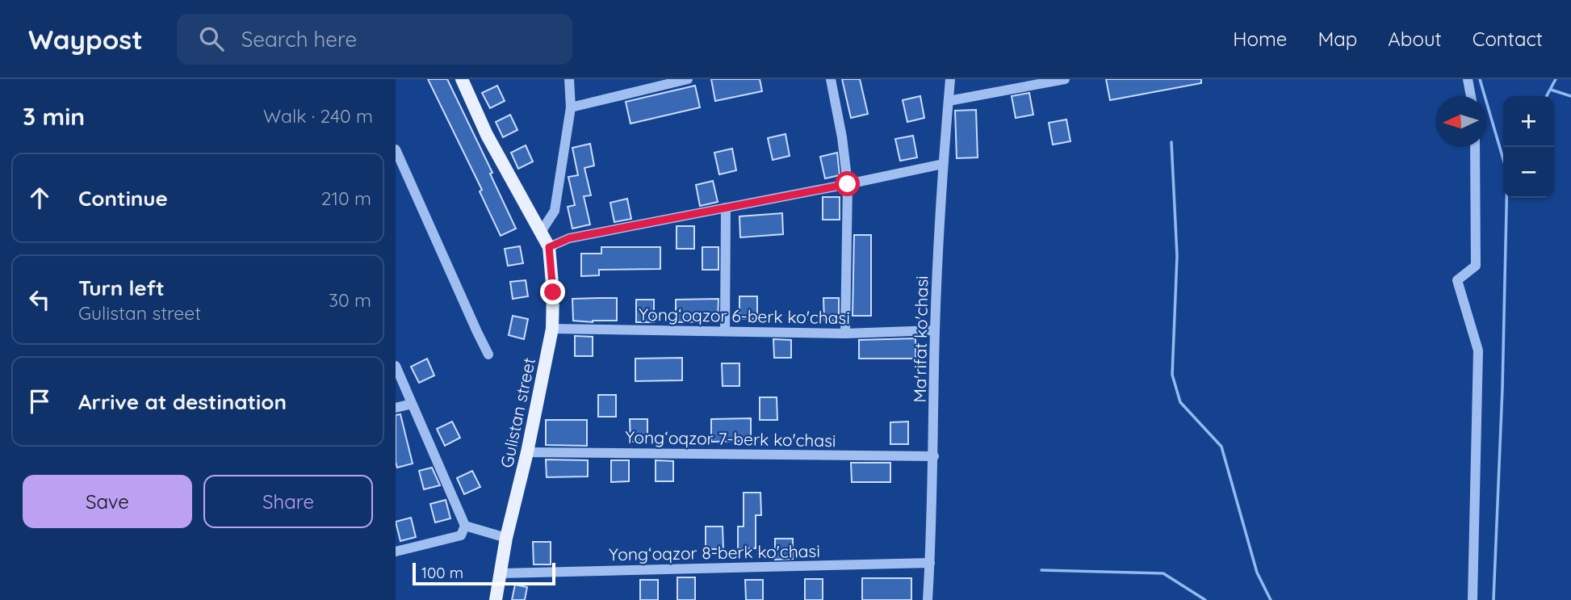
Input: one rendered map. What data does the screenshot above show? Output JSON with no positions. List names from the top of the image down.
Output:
{
  "streets": {
    "main road": ["Gulistan street"],
    "street": [
      "Yong‘oqzor 6-berk ko'chasi",
      "Ma'rifat ko'chasi",
      "Yong‘oqzor 7-berk ko'chasi",
      "Yong‘oqzor 8-berk ko'chasi"
    ]
  },
  "crossings": [
    ["Yong‘oqzor 6-berk ko'chasi", "Ma'rifat ko'chasi"],
    ["Yong‘oqzor 6-berk ko'chasi", "Gulistan street"],
    ["Ma'rifat ko'chasi", "Yong‘oqzor 7-berk ko'chasi"],
    ["Ma'rifat ko'chasi", "Yong‘oqzor 8-berk ko'chasi"],
    ["Gulistan street", "Yong‘oqzor 7-berk ko'chasi"],
    ["Gulistan street", "Yong‘oqzor 8-berk ko'chasi"]
  ],
  "scale_bar": "100 m",
  "north": "left",
  "page": {
    "header": "Waypost",
    "search": "Search here",
    "nav": [
      "Home",
      "Map",
      "About",
      "Contact"
    ],
    "heading": ["3 min", "Walk · 240 m"],
    "map_buttons": ["+", "−"],
    "list": [
      ["Continue", "210 m"],
      ["Turn left", "Gulistan street", "30 m"],
      "Arrive at destination"
    ],
    "buttons": ["Save", "Share"],
    "scale": "100 m"
  }
}
